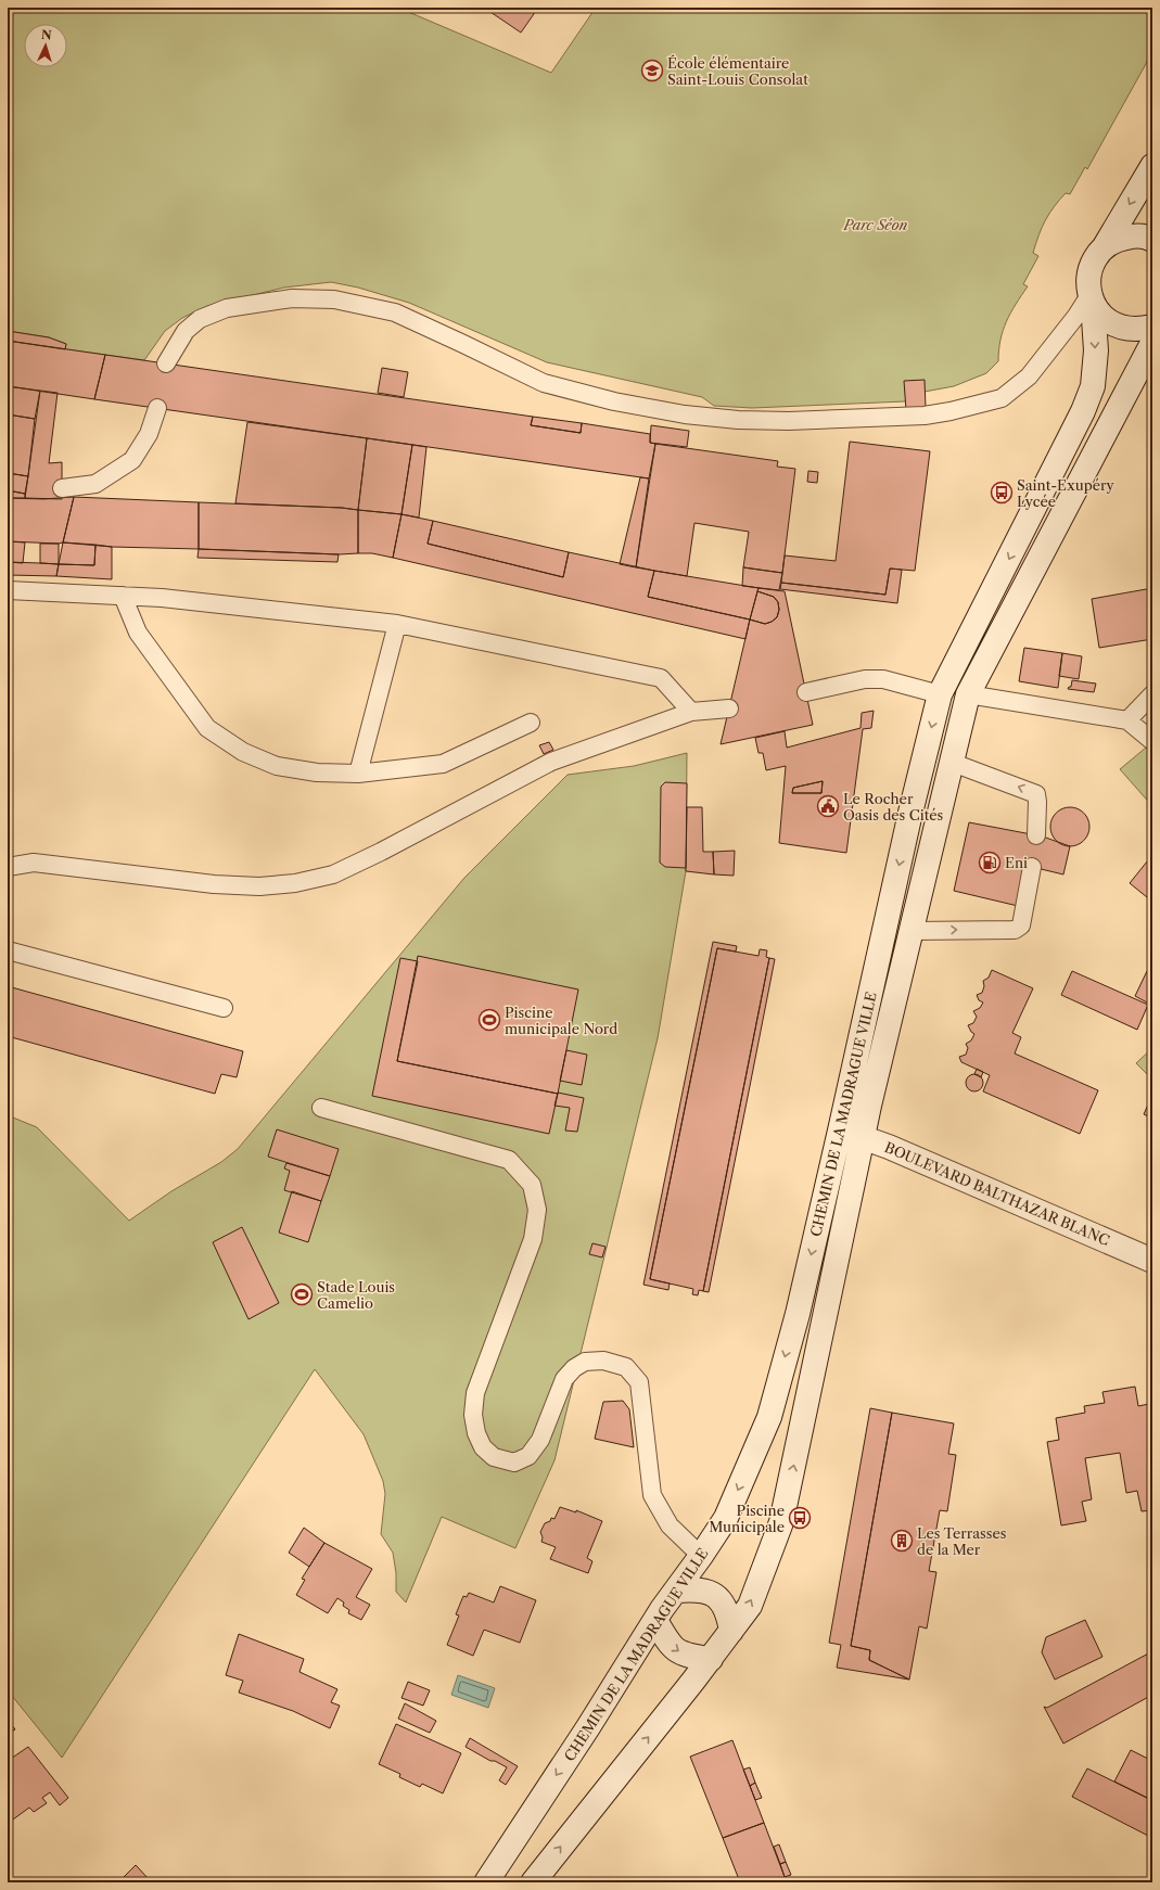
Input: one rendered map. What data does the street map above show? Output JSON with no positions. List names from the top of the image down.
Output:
{
  "streets": {
    "street": ["CHEMIN DE LA MADRAGUE VILLE", "BOULEVARD BALTHAZAR BLANC"]
  },
  "crossings": [
    ["CHEMIN DE LA MADRAGUE VILLE", "BOULEVARD BALTHAZAR BLANC"]
  ],
  "parks": ["Parc Séon"],
  "places": {
    "school or university": ["École élémentaire Saint-Louis Consolat"],
    "bus stop": ["Saint-Exupéry Lycée", "Piscine Municipale"],
    "public building": ["Le Rocher Oasis des Cités"],
    "fuel station": ["Eni"],
    "sports": ["Piscine municipale Nord", "Stade Louis Camelio"],
    "building": ["Les Terrasses de la Mer"]
  },
  "north": "top"
}
